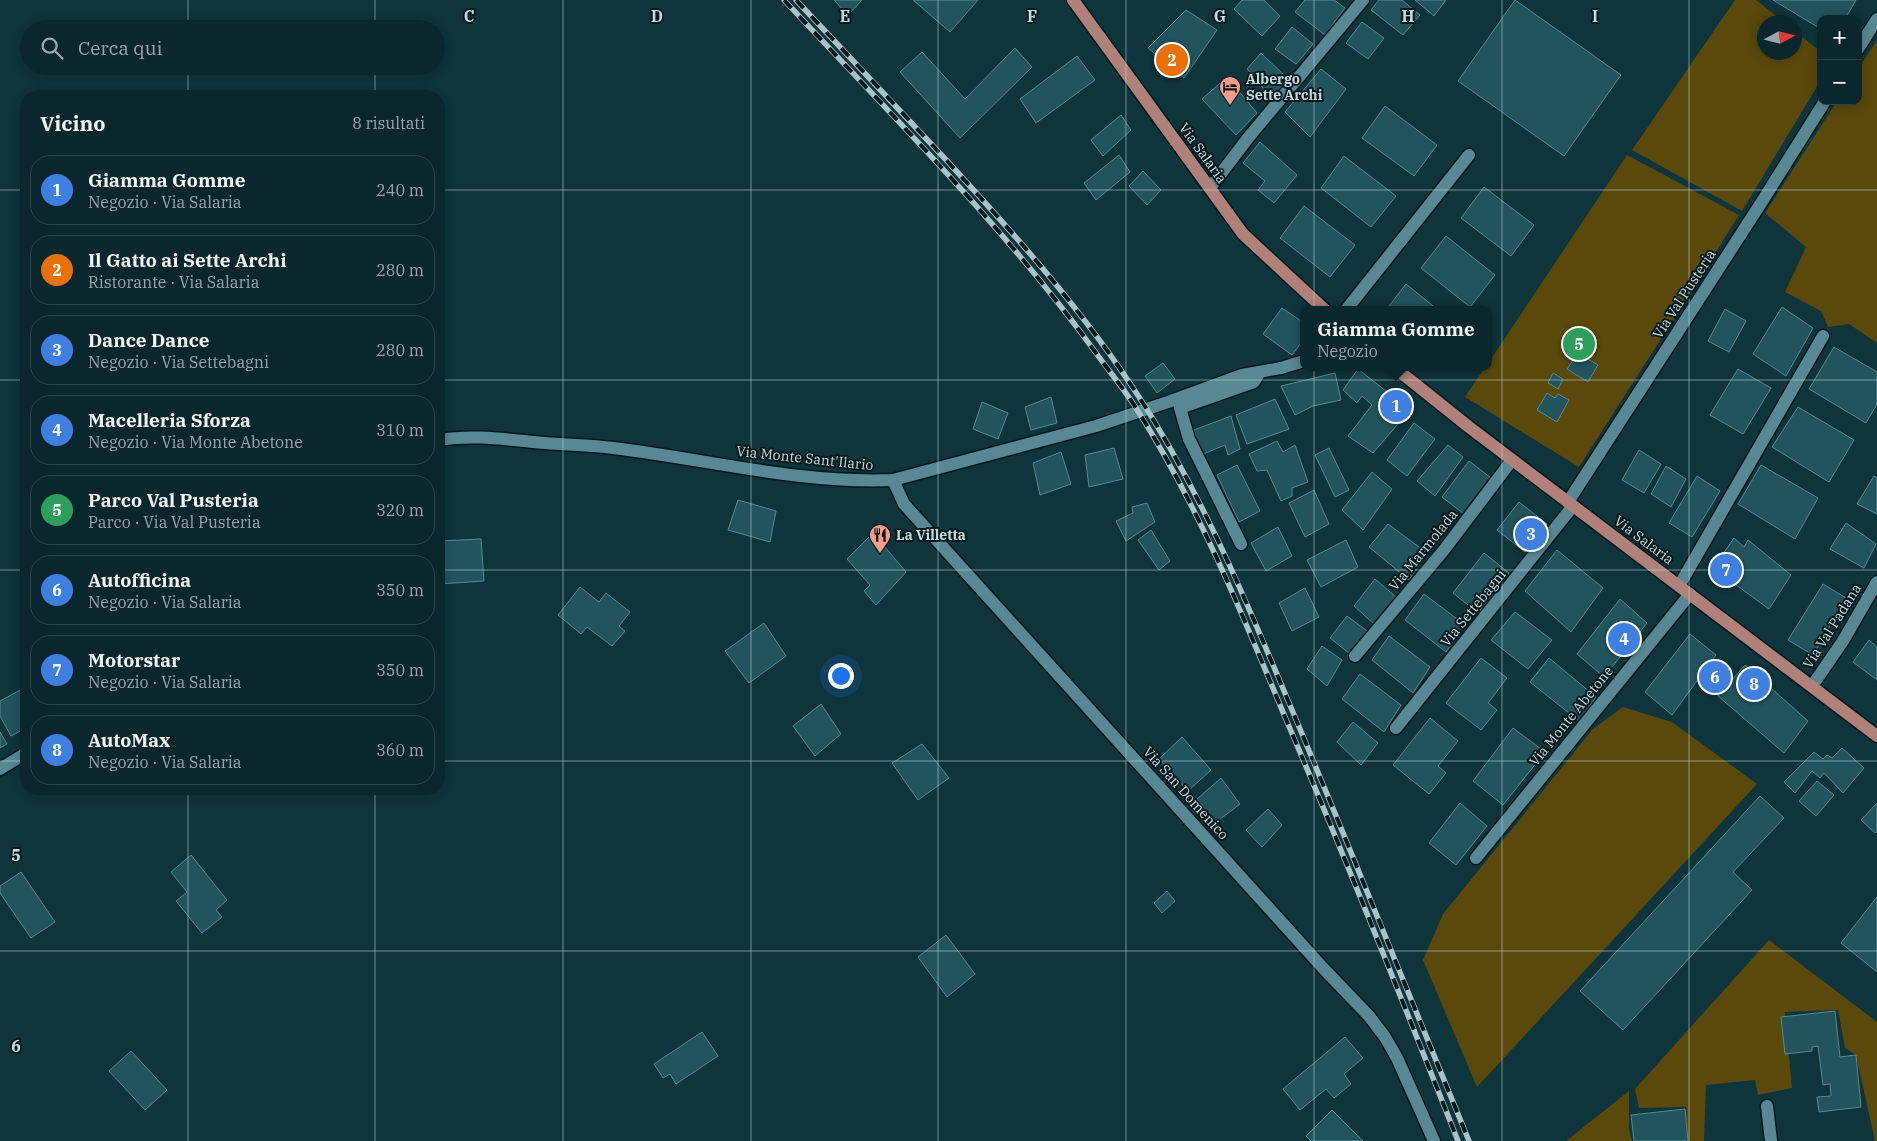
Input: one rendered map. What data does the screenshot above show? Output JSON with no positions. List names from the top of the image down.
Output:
{
  "streets": {
    "main road": ["Via Salaria"],
    "street": [
      "Via Val Pusteria",
      "Via Monte Sant'Ilario",
      "Via Marmolada",
      "Via Settebagni",
      "Via Val Padana",
      "Via Monte Abetone",
      "Via San Domenico"
    ]
  },
  "crossings": [
    ["Via Salaria", "Via Val Pusteria"],
    ["Via Salaria", "Via Marmolada"],
    ["Via Salaria", "Via Settebagni"],
    ["Via Salaria", "Via Val Padana"],
    ["Via Salaria", "Via Monte Abetone"],
    ["Via Val Pusteria", "Via Settebagni"],
    ["Via Monte Sant'Ilario", "Via San Domenico"]
  ],
  "places": {
    "hotel": ["Albergo Sette Archi"],
    "restaurant": ["La Villetta"]
  },
  "north": "right",
  "page": {
    "map_buttons": ["+", "−"],
    "search": "Cerca qui",
    "pins": [
      "2",
      "5",
      "1",
      "3",
      "7",
      "4",
      "6",
      "8"
    ],
    "heading": ["Vicino", "8 risultati"],
    "list": [
      {
        "mark": "1",
        "name": "Giamma Gomme",
        "note": "Negozio · Via Salaria",
        "value": "240 m"
      },
      {
        "mark": "2",
        "name": "Il Gatto ai Sette Archi",
        "note": "Ristorante · Via Salaria",
        "value": "280 m"
      },
      {
        "mark": "3",
        "name": "Dance Dance",
        "note": "Negozio · Via Settebagni",
        "value": "280 m"
      },
      {
        "mark": "4",
        "name": "Macelleria Sforza",
        "note": "Negozio · Via Monte Abetone",
        "value": "310 m"
      },
      {
        "mark": "5",
        "name": "Parco Val Pusteria",
        "note": "Parco · Via Val Pusteria",
        "value": "320 m"
      },
      {
        "mark": "6",
        "name": "Autofficina",
        "note": "Negozio · Via Salaria",
        "value": "350 m"
      },
      {
        "mark": "7",
        "name": "Motorstar",
        "note": "Negozio · Via Salaria",
        "value": "350 m"
      },
      {
        "mark": "8",
        "name": "AutoMax",
        "note": "Negozio · Via Salaria",
        "value": "360 m"
      }
    ],
    "popup": ["Giamma Gomme", "Negozio"]
  },
  "grid": {
    "columns": [
      "C",
      "D",
      "E",
      "F",
      "G",
      "H",
      "I"
    ],
    "rows": ["5", "6"]
  }
}
